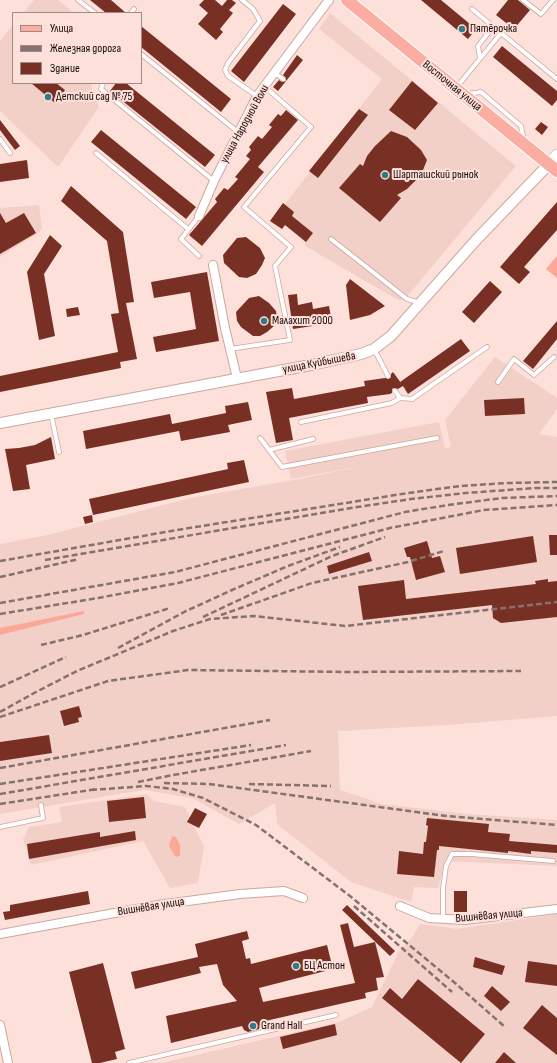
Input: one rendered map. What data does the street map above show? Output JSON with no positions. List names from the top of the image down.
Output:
{
  "streets": {
    "main road": ["Восточная улица"],
    "street": ["улица Народной Воли", "улица Куйбышева", "Вишнёвая улица"]
  },
  "crossings": [
    ["Восточная улица", "улица Куйбышева"]
  ],
  "places": [
    "Пятёрочка",
    "Детский сад № 75",
    "Шарташский рынок",
    "Малахит 2000",
    "БЦ Астон",
    "Grand Hall"
  ],
  "legend": ["Улица", "Железная дорога", "Здание"]
}
